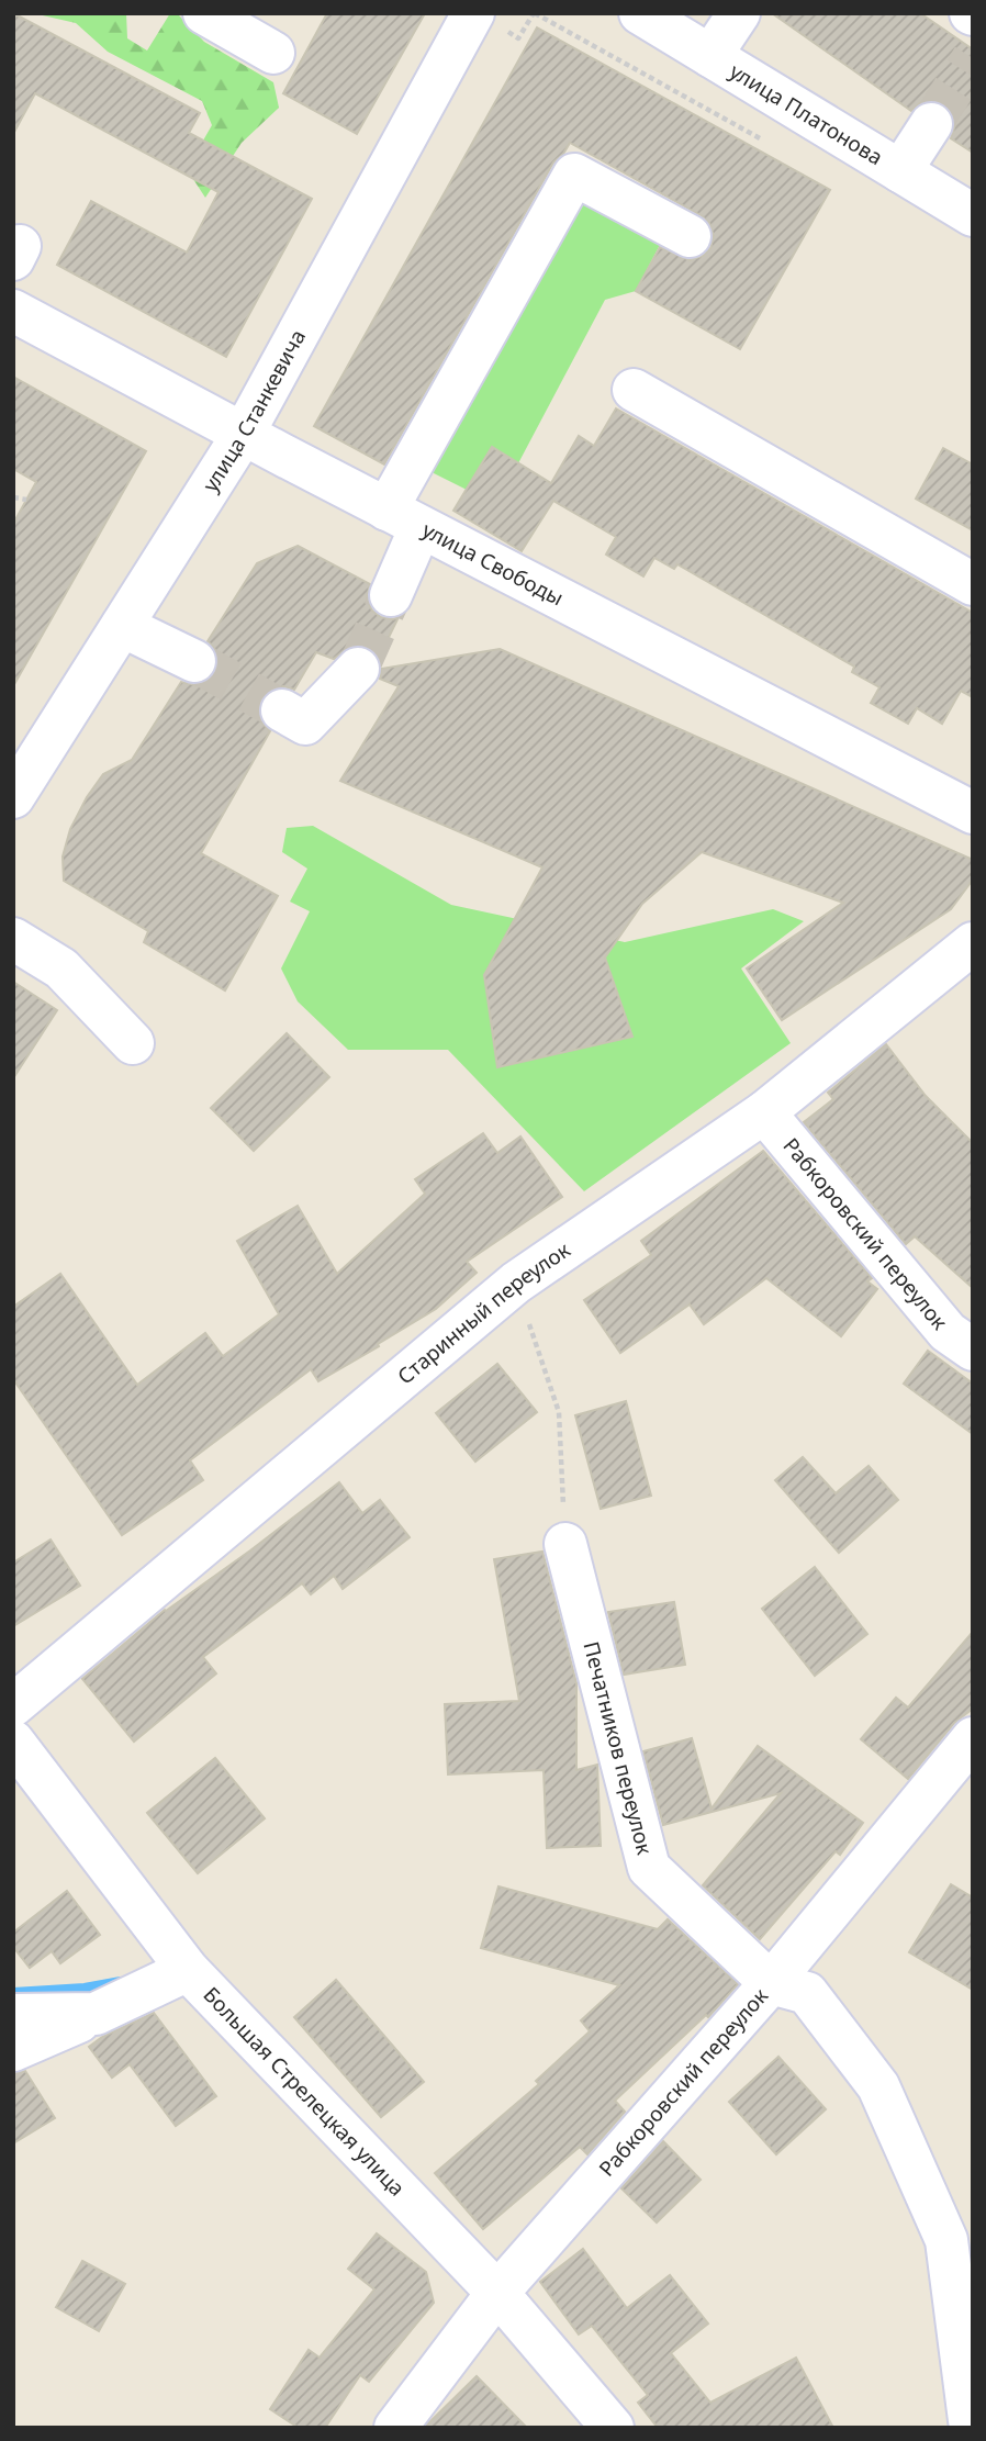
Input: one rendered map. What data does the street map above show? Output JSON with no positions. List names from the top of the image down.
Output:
{
  "streets": {
    "street": [
      "улица Платонова",
      "улица Станкевича",
      "улица Свободы",
      "Рабкоровский переулок",
      "Старинный переулок",
      "Печатников переулок",
      "Большая Стрелецкая улица"
    ]
  },
  "crossings": [
    ["улица Станкевича", "улица Свободы"],
    ["Рабкоровский переулок", "Старинный переулок"],
    ["Рабкоровский переулок", "Печатников переулок"],
    ["Рабкоровский переулок", "Большая Стрелецкая улица"]
  ]
}
